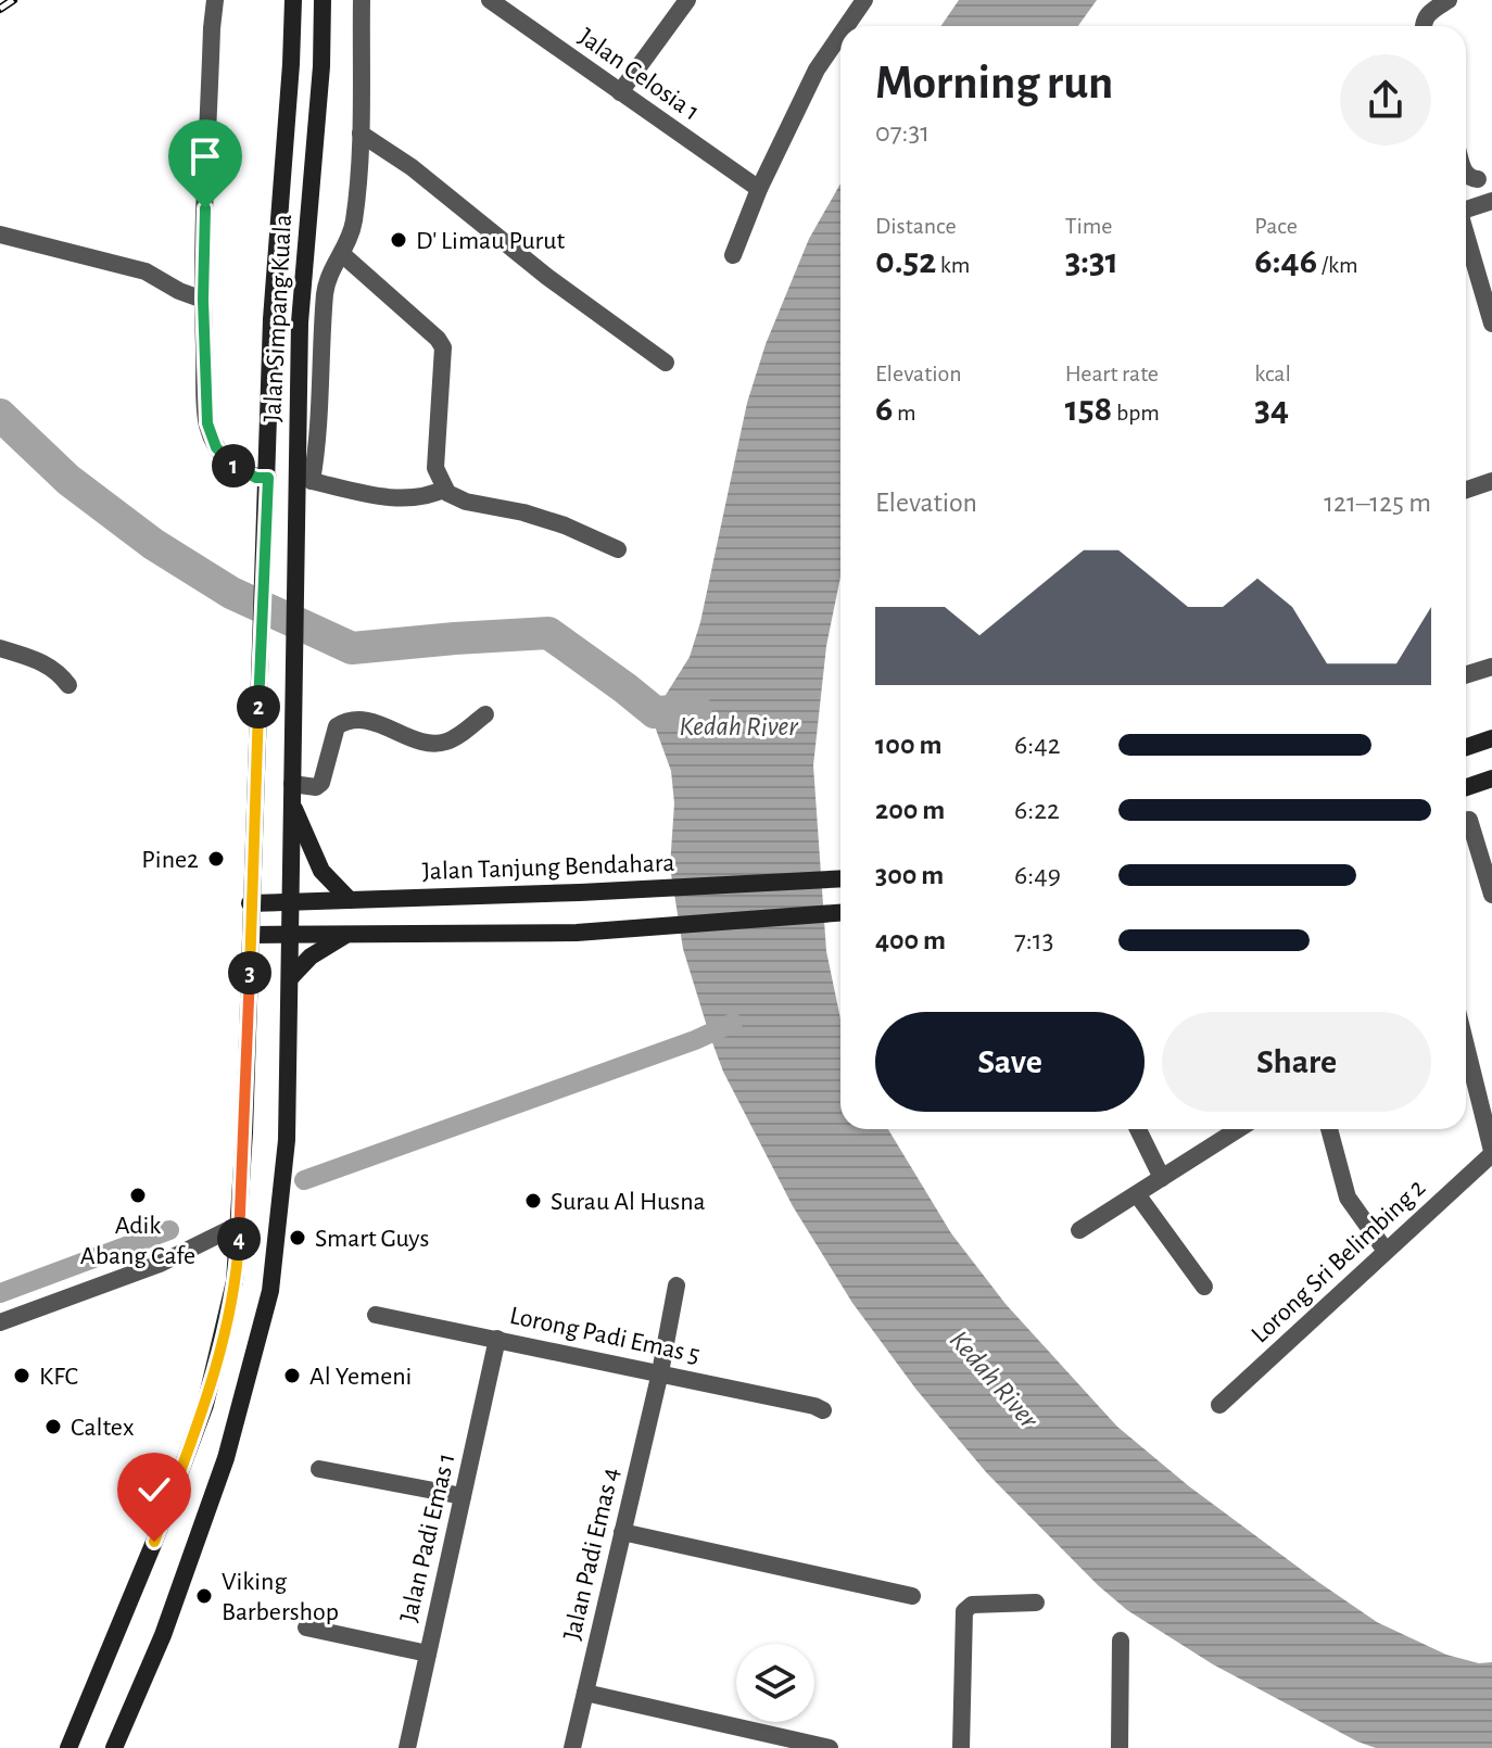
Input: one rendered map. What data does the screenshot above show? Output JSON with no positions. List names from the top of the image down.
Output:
{
  "streets": {
    "main road": ["Jalan Simpang Kuala", "Jalan Tanjung Bendahara"],
    "street": [
      "Jalan Celosia 1",
      "Lorong Sri Belimbing 2",
      "Lorong Padi Emas 5",
      "Jalan Padi Emas 1",
      "Jalan Padi Emas 4"
    ]
  },
  "crossings": [
    ["Jalan Simpang Kuala", "Jalan Tanjung Bendahara"],
    ["Lorong Padi Emas 5", "Jalan Padi Emas 1"],
    ["Lorong Padi Emas 5", "Jalan Padi Emas 4"]
  ],
  "water": ["Kedah River"],
  "places": [
    "D' Limau Purut",
    "Pine2",
    "Adik Abang Cafe",
    "Surau Al Husna",
    "Smart Guys",
    "KFC",
    "Al Yemeni",
    "Caltex",
    "Viking Barbershop"
  ],
  "page": {
    "heading": ["Morning run", "07:31"],
    "stats": [
      ["Distance", "0.52 km"],
      ["Time", "3:31"],
      ["Pace", "6:46 /km"],
      ["Elevation", "6 m"],
      ["Heart rate", "158 bpm"],
      ["kcal", "34"]
    ],
    "pins": [
      "1",
      "2",
      "3",
      "4"
    ],
    "chart": ["Elevation", "121–125 m"],
    "list": [
      {
        "name": "100 m",
        "note": "6:42"
      },
      {
        "name": "200 m",
        "note": "6:22"
      },
      {
        "name": "300 m",
        "note": "6:49"
      },
      {
        "name": "400 m",
        "note": "7:13"
      }
    ],
    "buttons": ["Save", "Share"]
  }
}
